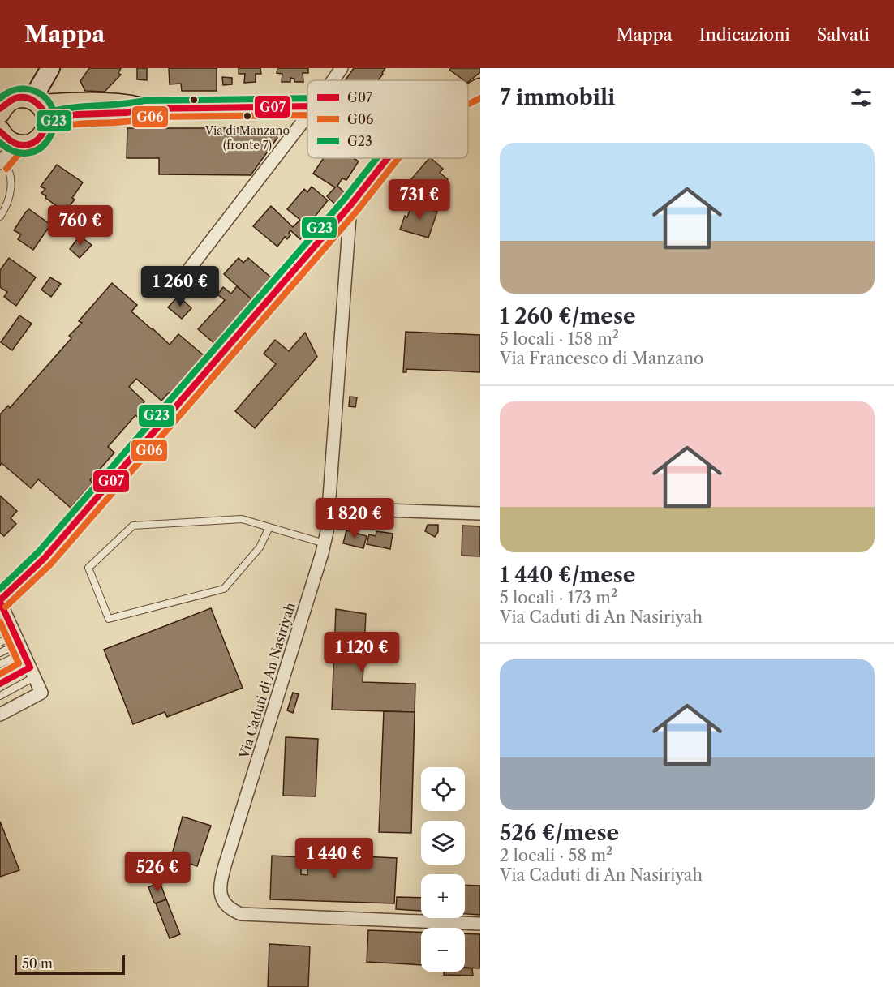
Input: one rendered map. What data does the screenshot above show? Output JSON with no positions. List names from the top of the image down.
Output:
{
  "streets": {
    "street": ["Via Caduti di An Nasiriyah"]
  },
  "places": ["Via di Manzano (fronte 7)"],
  "lines": ["transit line G23", "transit line G07", "transit line G06"],
  "legend": ["G07", "G06", "G23"],
  "scale_bar": "50 m",
  "page": {
    "header": "Mappa",
    "nav": ["Mappa", "Indicazioni", "Salvati"],
    "heading": "7 immobili",
    "list": [
      {
        "name": "1 260 €/mese",
        "note": "5 locali · 158 m² · Via Francesco di Manzano"
      },
      {
        "name": "1 440 €/mese",
        "note": "5 locali · 173 m² · Via Caduti di An Nasiriyah"
      },
      {
        "name": "526 €/mese",
        "note": "2 locali · 58 m² · Via Caduti di An Nasiriyah"
      }
    ],
    "price": [
      "731 €",
      "760 €",
      "1 260 €",
      "1 820 €",
      "1 120 €",
      "1 440 €",
      "526 €"
    ],
    "map_buttons": ["+", "−"],
    "scale": "50 m"
  }
}
